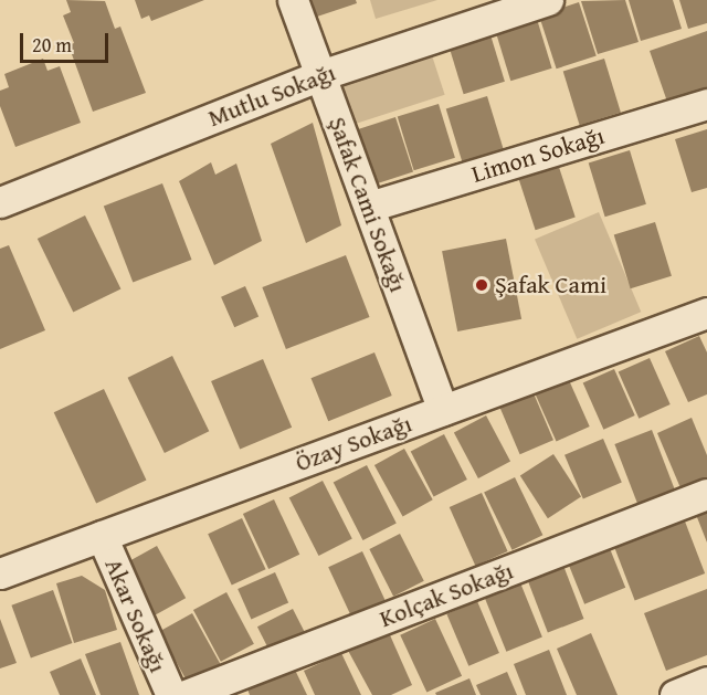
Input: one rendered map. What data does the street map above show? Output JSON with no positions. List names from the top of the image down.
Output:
{
  "streets": {
    "street": [
      "Mutlu Sokağı",
      "Limon Sokağı",
      "Şafak Cami Sokağı",
      "Özay Sokağı",
      "Kolçak Sokağı",
      "Akar Sokağı"
    ]
  },
  "crossings": [
    ["Mutlu Sokağı", "Şafak Cami Sokağı"],
    ["Limon Sokağı", "Şafak Cami Sokağı"],
    ["Şafak Cami Sokağı", "Özay Sokağı"],
    ["Özay Sokağı", "Akar Sokağı"]
  ],
  "places": ["Şafak Cami"],
  "scale_bar": "20 m"
}
